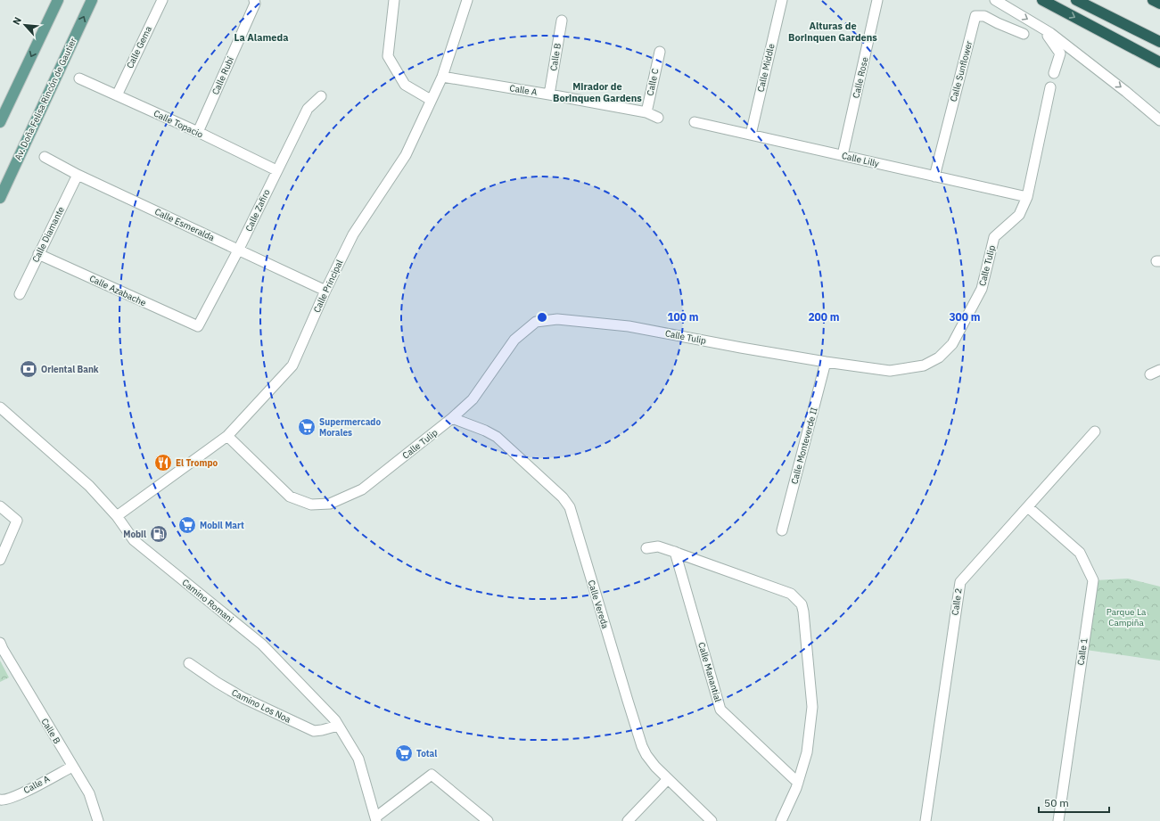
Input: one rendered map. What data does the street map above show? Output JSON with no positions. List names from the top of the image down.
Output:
{
  "streets": {
    "main road": ["Av. Doña Felisa Rincón de Gautier"],
    "street": [
      "Calle Gema",
      "Calle B",
      "Calle Middle",
      "Calle Sunflower",
      "Calle Rubí",
      "Calle Rose",
      "Calle C",
      "Calle A",
      "Calle Topacio",
      "Calle Lilly",
      "Calle Zafiro",
      "Calle Esmeralda",
      "Calle Diamante",
      "Calle Tulip",
      "Calle Principal",
      "Calle Azabache",
      "Calle Monteverde II",
      "Camino Romani",
      "Calle 2",
      "Calle Vereda",
      "Calle 1",
      "Calle Manantial",
      "Camino Los Noa"
    ]
  },
  "crossings": [
    ["Calle Gema", "Calle Topacio"],
    ["Calle B", "Calle A"],
    ["Calle Middle", "Calle Lilly"],
    ["Calle Sunflower", "Calle Lilly"],
    ["Calle Rubí", "Calle Topacio"],
    ["Calle Rose", "Calle Lilly"],
    ["Calle C", "Calle A"],
    ["Calle A", "Calle Principal"],
    ["Calle Topacio", "Calle Zafiro"],
    ["Calle Lilly", "Calle Tulip"],
    ["Calle Zafiro", "Calle Esmeralda"],
    ["Calle Zafiro", "Calle Azabache"],
    ["Calle Esmeralda", "Calle Diamante"],
    ["Calle Esmeralda", "Calle Principal"],
    ["Calle Diamante", "Calle Azabache"],
    ["Calle Tulip", "Calle Principal"],
    ["Calle Tulip", "Calle Monteverde II"],
    ["Calle Tulip", "Calle Vereda"],
    ["Calle Principal", "Camino Romani"],
    ["Camino Romani", "Camino Los Noa"],
    ["Calle 2", "Calle 1"]
  ],
  "districts": ["Alturas de Borinquen Gardens", "La Alameda", "Mirador de Borinquen Gardens"],
  "parks": ["Parque La Campiña"],
  "places": {
    "bank": ["Oriental Bank"],
    "supermarket": ["Supermercado Morales", "Mobil Mart", "Total"],
    "restaurant": ["El Trompo"],
    "fuel station": ["Mobil"]
  },
  "scale_bar": "50 m",
  "north": "top left",
  "rings": ["100 m", "200 m", "300 m"]
}
